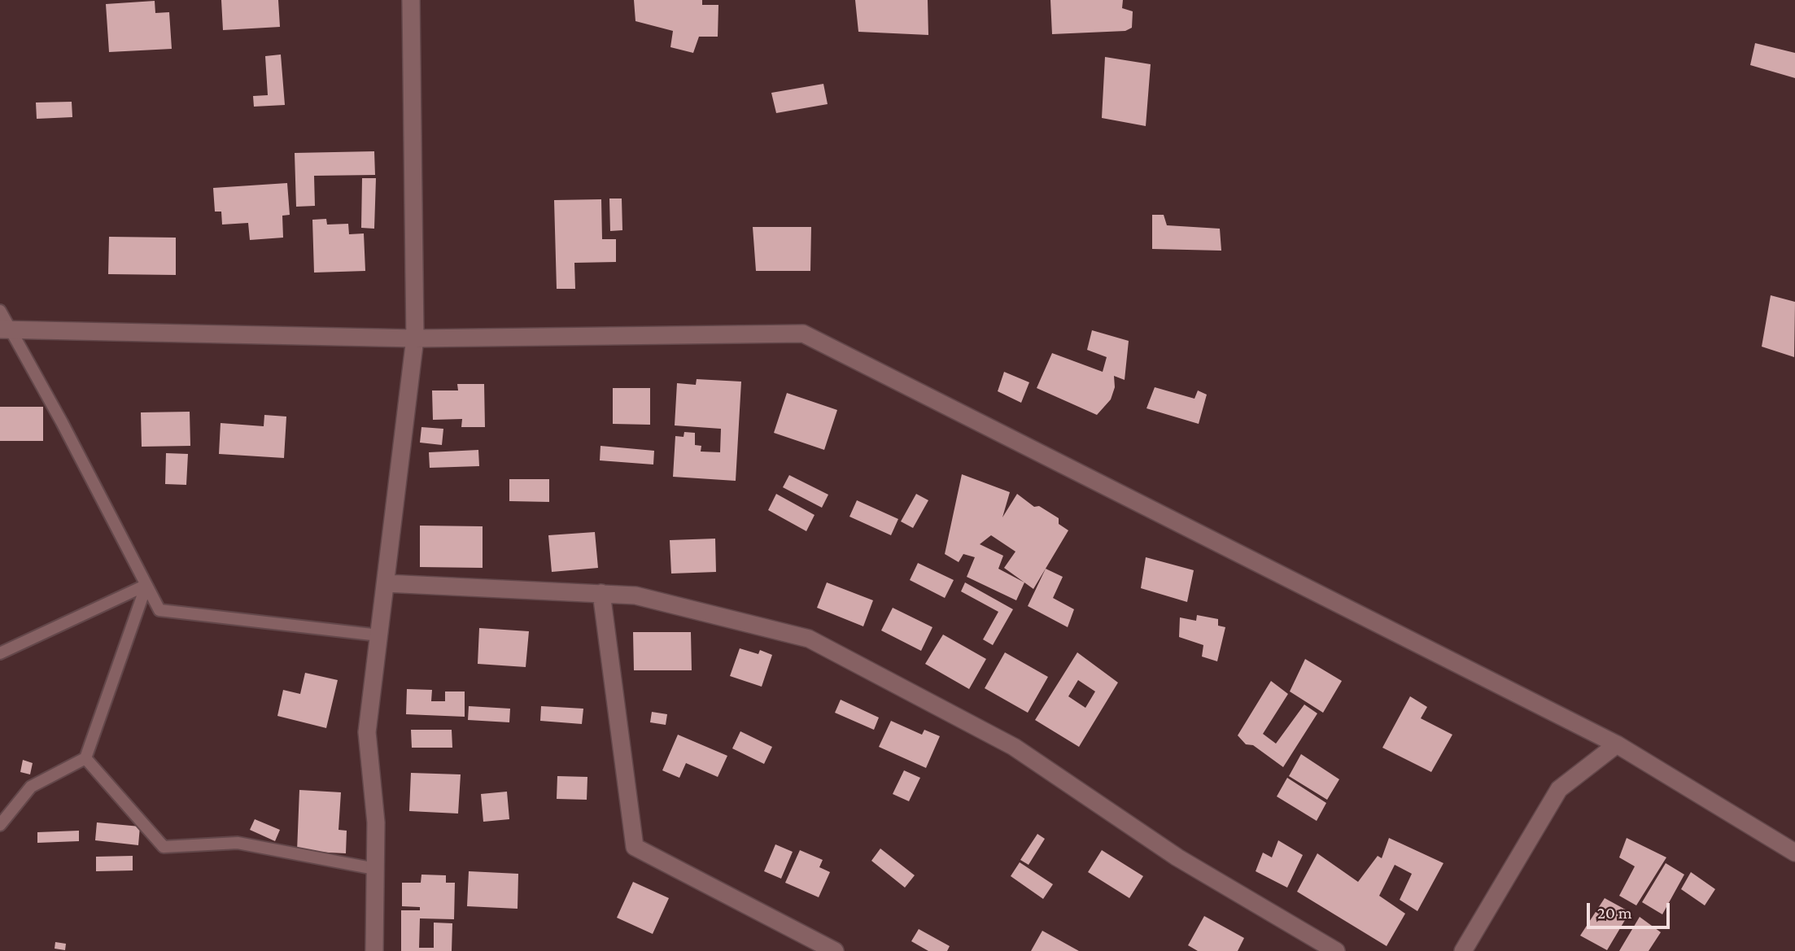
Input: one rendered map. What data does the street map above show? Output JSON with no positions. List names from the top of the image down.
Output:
{
  "scale_bar": "20 m"
}
